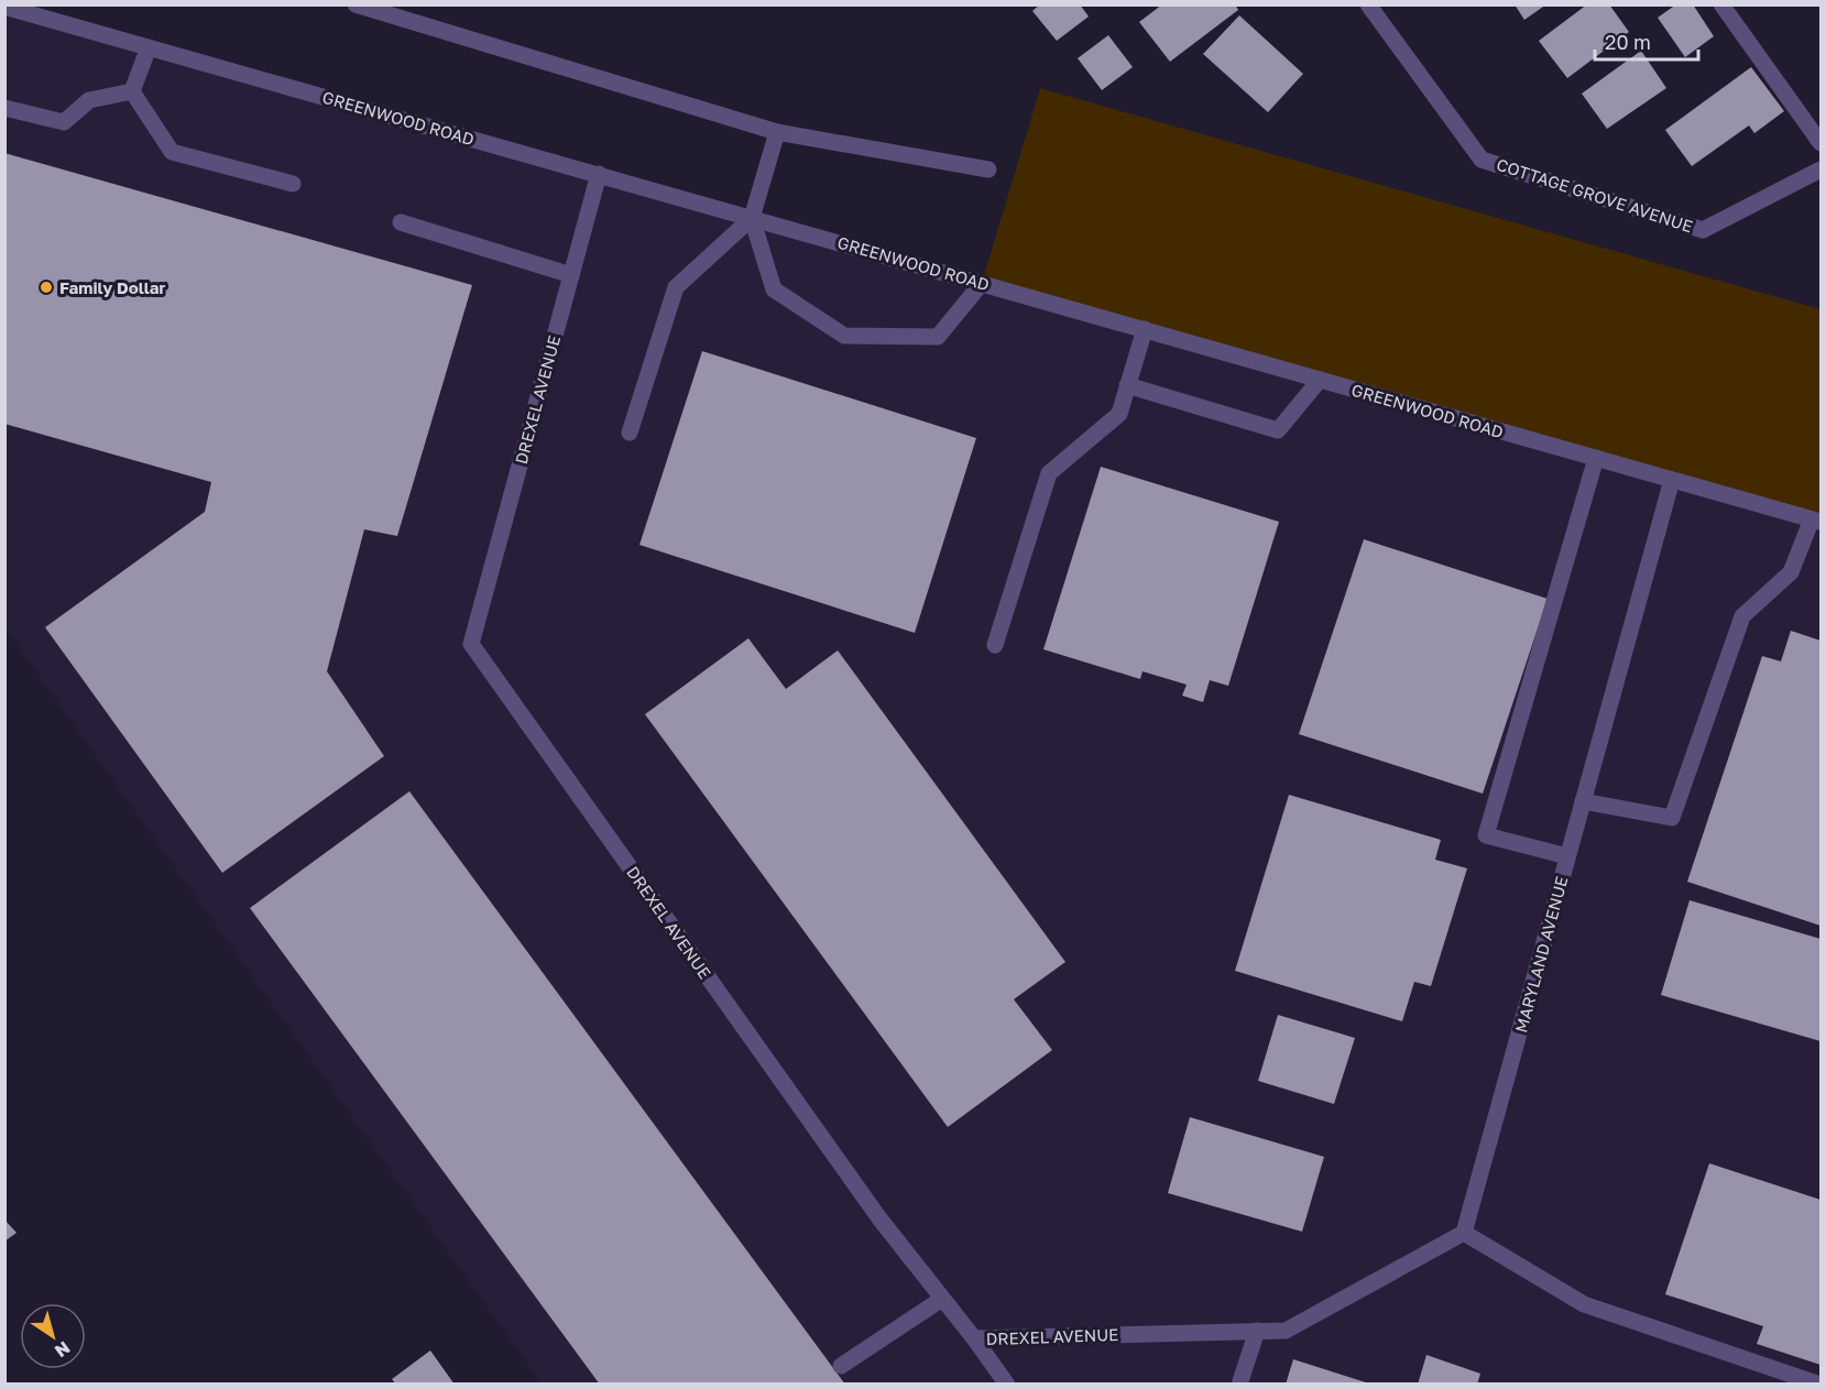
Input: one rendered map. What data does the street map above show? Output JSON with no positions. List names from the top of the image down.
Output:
{
  "streets": {
    "street": [
      "GREENWOOD ROAD",
      "COTTAGE GROVE AVENUE",
      "DREXEL AVENUE",
      "MARYLAND AVENUE"
    ]
  },
  "crossings": [
    ["GREENWOOD ROAD", "DREXEL AVENUE"],
    ["GREENWOOD ROAD", "MARYLAND AVENUE"],
    ["DREXEL AVENUE", "MARYLAND AVENUE"]
  ],
  "places": ["Family Dollar"],
  "scale_bar": "20 m",
  "north": "bottom right"
}
